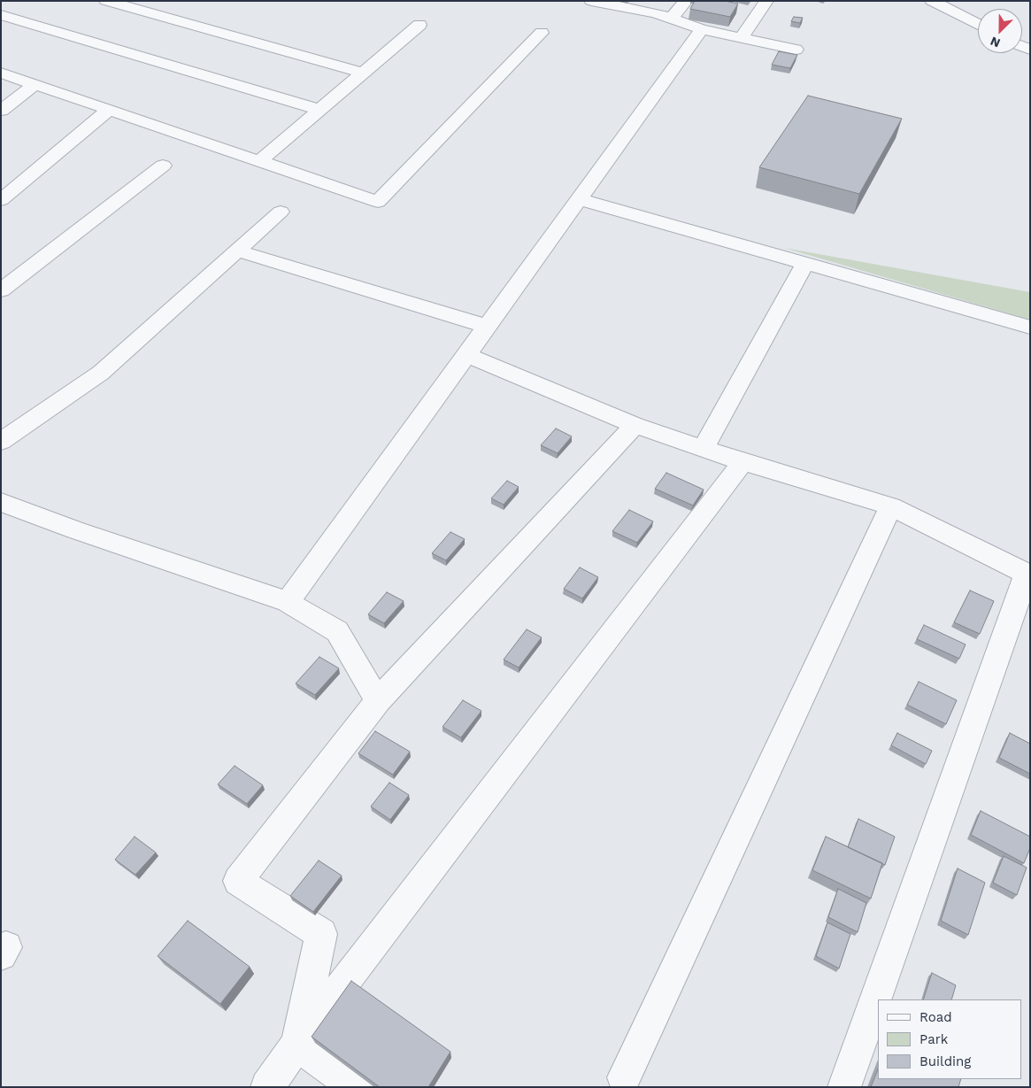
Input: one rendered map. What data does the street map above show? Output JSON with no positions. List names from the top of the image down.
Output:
{
  "legend": ["Road", "Park", "Building"],
  "north": "bottom left"
}
